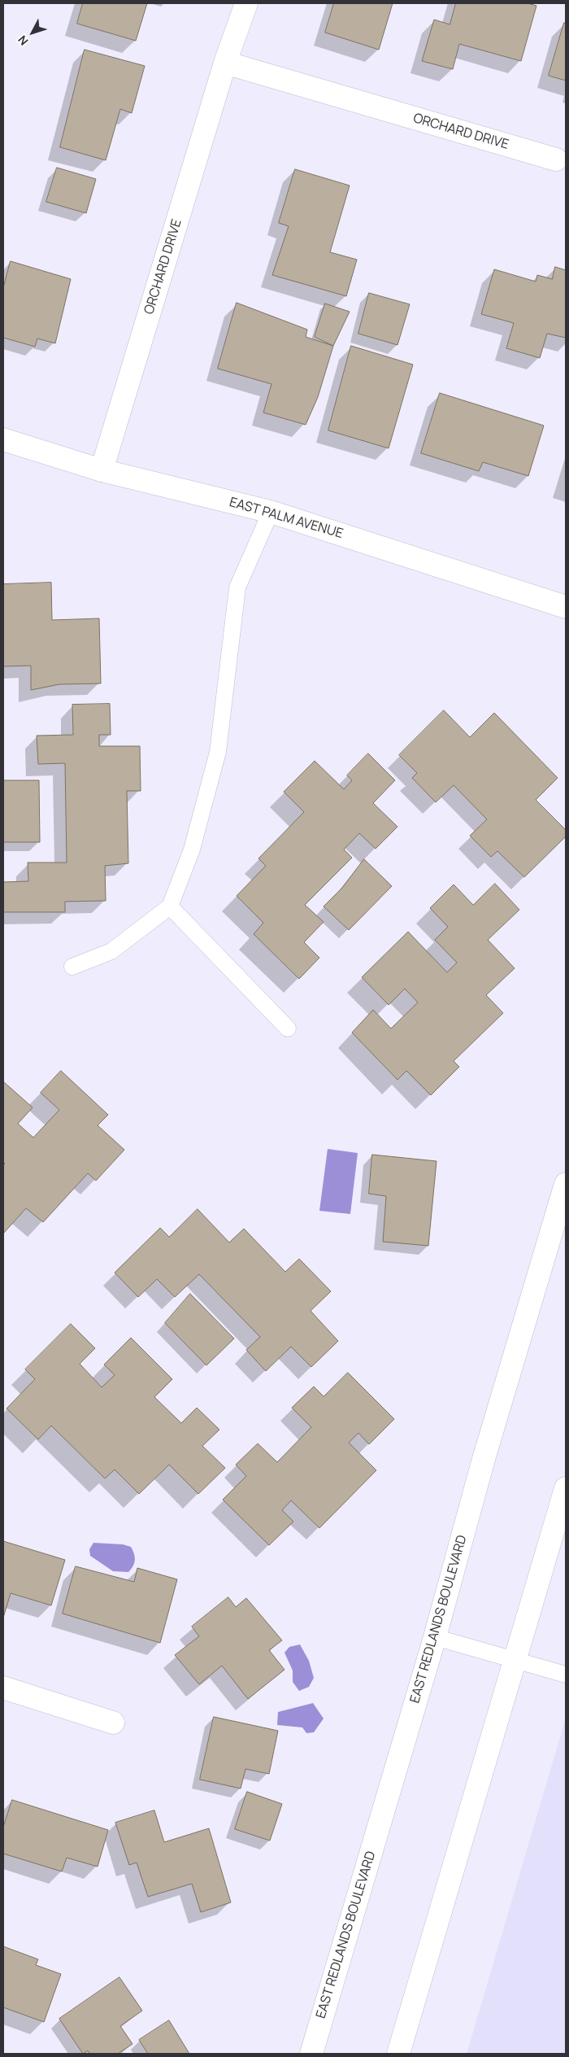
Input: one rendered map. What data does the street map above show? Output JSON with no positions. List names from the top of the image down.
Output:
{
  "streets": {
    "street": ["ORCHARD DRIVE", "EAST PALM AVENUE", "EAST REDLANDS BOULEVARD"]
  },
  "crossings": [
    ["ORCHARD DRIVE", "EAST PALM AVENUE"]
  ],
  "north": "bottom left"
}
